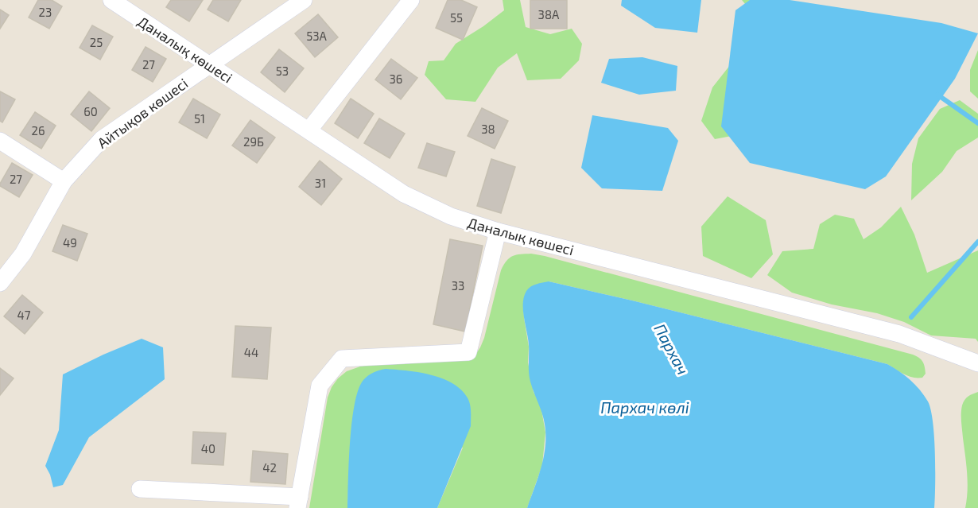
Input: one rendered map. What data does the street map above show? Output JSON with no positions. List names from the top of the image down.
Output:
{
  "streets": {
    "street": ["Даналық көшесі", "Айтықов көшесі"]
  },
  "crossings": [
    ["Даналық көшесі", "Айтықов көшесі"]
  ],
  "water": ["Пархач", "Пархач көлі"],
  "house_numbers": [
    "23",
    "38А",
    "55",
    "53А",
    "25",
    "27",
    "53",
    "36",
    "60",
    "51",
    "38",
    "26",
    "29Б",
    "27",
    "31",
    "49",
    "33",
    "47",
    "44",
    "40",
    "42"
  ]
}
